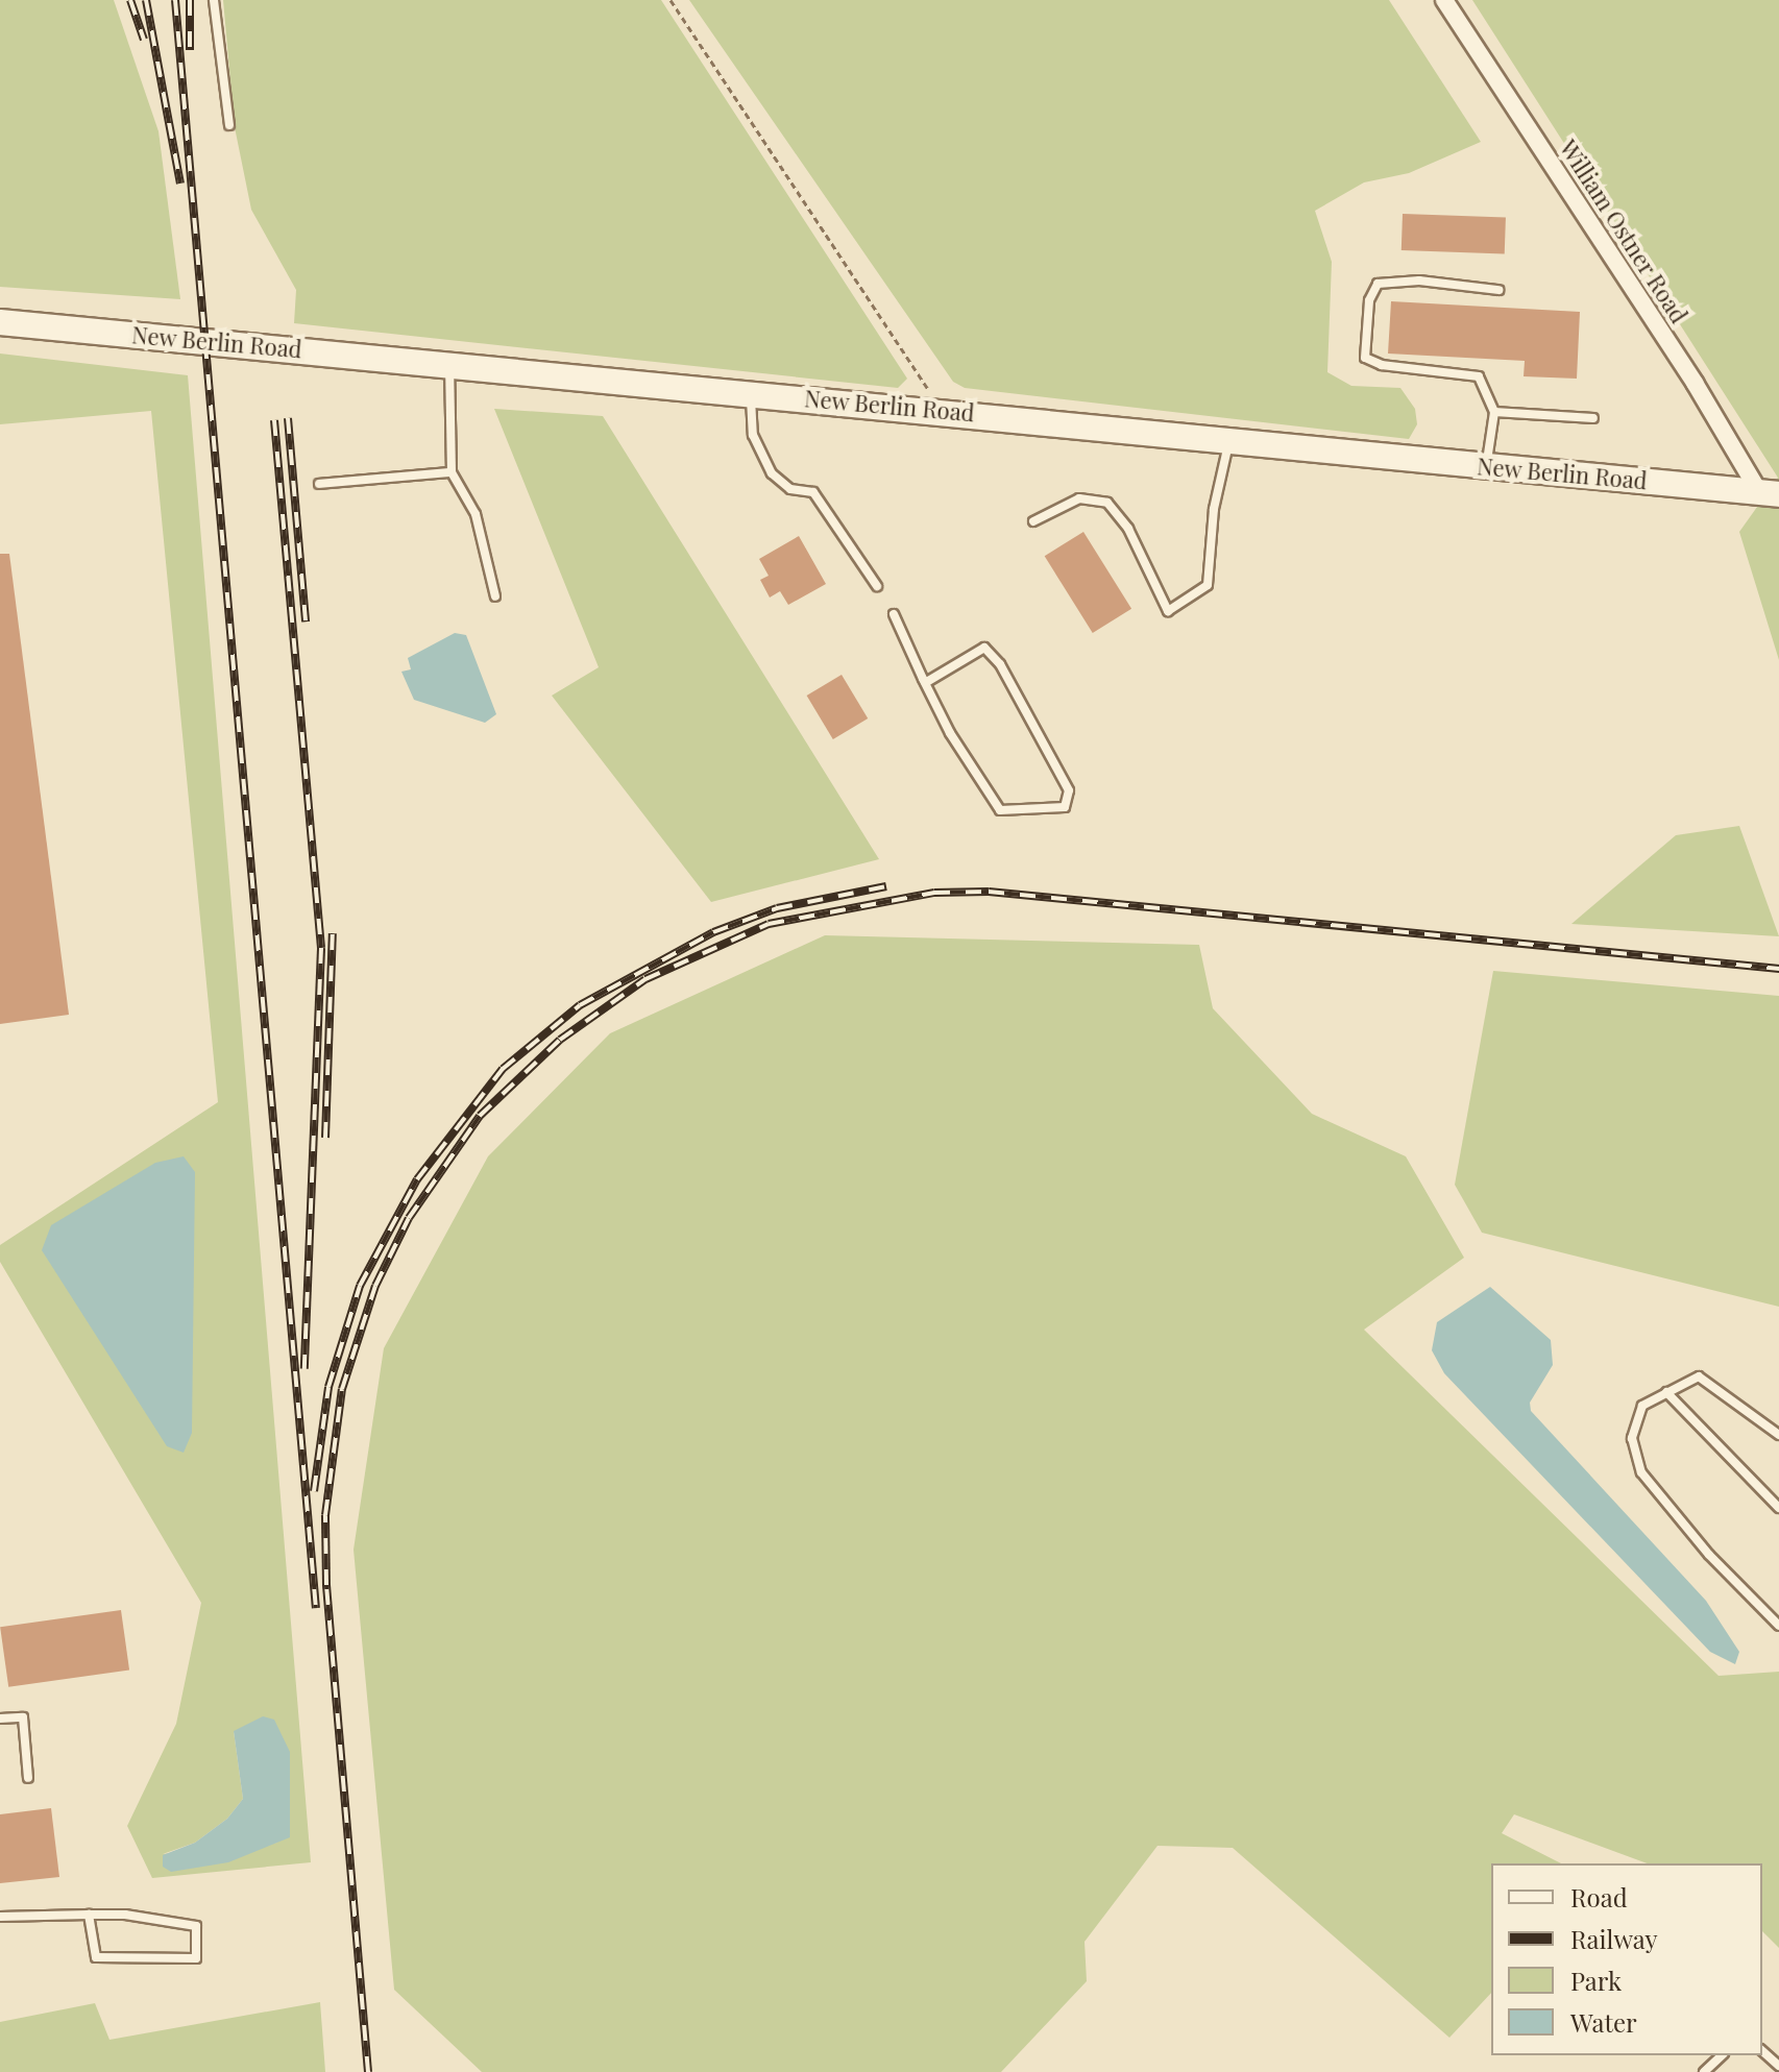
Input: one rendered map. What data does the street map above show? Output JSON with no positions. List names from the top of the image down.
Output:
{
  "streets": {
    "street": ["William Ostner Road", "New Berlin Road"]
  },
  "crossings": [
    ["William Ostner Road", "New Berlin Road"]
  ],
  "legend": [
    "Road",
    "Railway",
    "Park",
    "Water"
  ]
}
